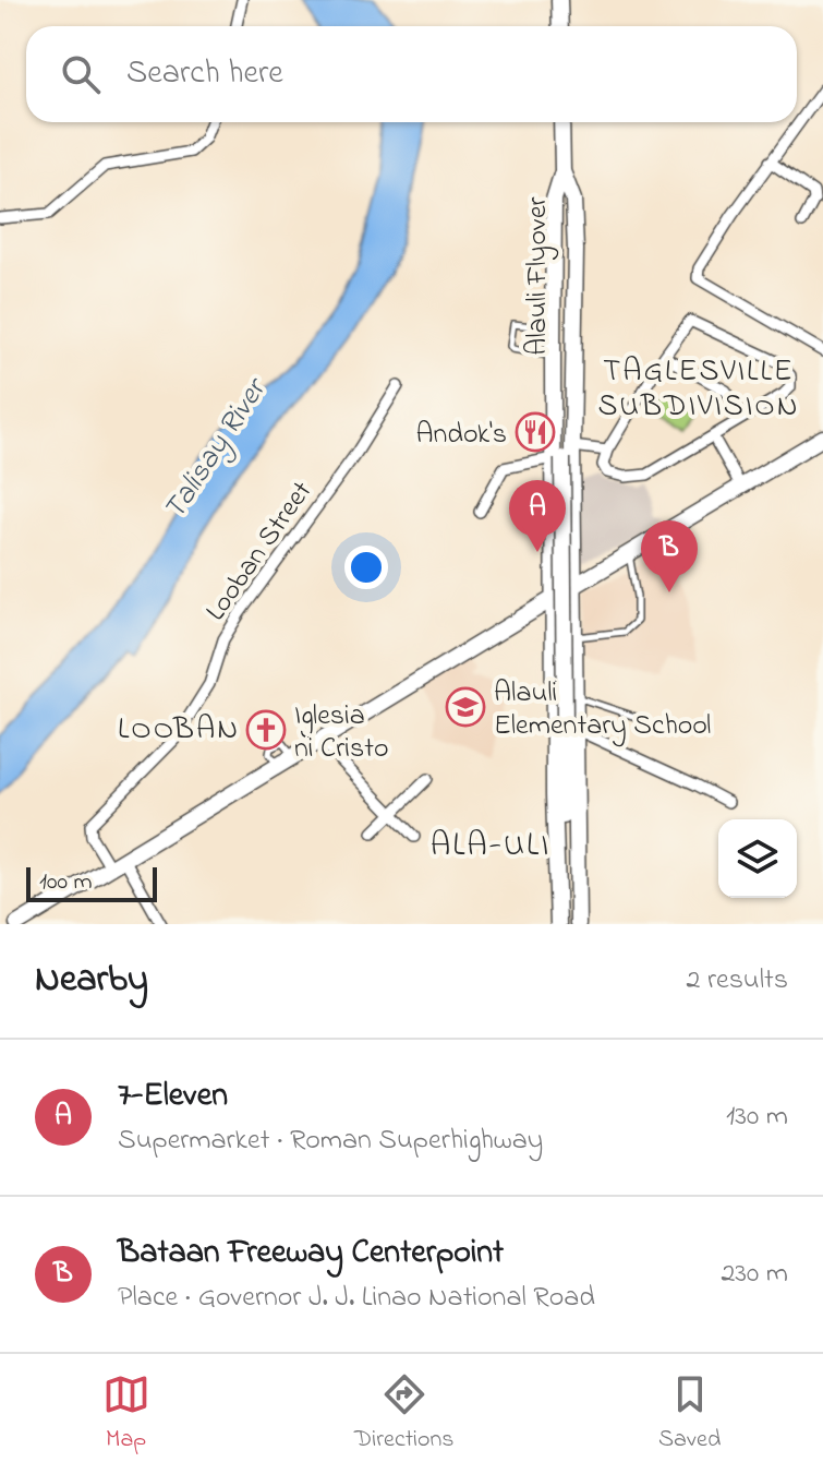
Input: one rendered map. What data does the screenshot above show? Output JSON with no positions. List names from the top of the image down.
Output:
{
  "streets": {
    "main road": ["Alauli Flyover"],
    "street": ["Looban Street"]
  },
  "districts": ["TAGLESVILLE SUBDIVISION", "LOOBAN", "ALA-ULI"],
  "water": ["Talisay River"],
  "places": {
    "restaurant": ["Andok's"],
    "school or university": ["Alauli Elementary School"],
    "church": ["Iglesia ni Cristo"]
  },
  "scale_bar": "100 m",
  "page": {
    "search": "Search here",
    "pins": ["A", "B"],
    "scale": "100 m",
    "heading": ["Nearby", "2 results"],
    "list": [
      {
        "mark": "A",
        "name": "7-Eleven",
        "note": "Supermarket · Roman Superhighway",
        "value": "130 m"
      },
      {
        "mark": "B",
        "name": "Bataan Freeway Centerpoint",
        "note": "Place · Governor J. J. Linao National Road",
        "value": "230 m"
      }
    ],
    "nav": ["Map", "Directions", "Saved"]
  }
}
